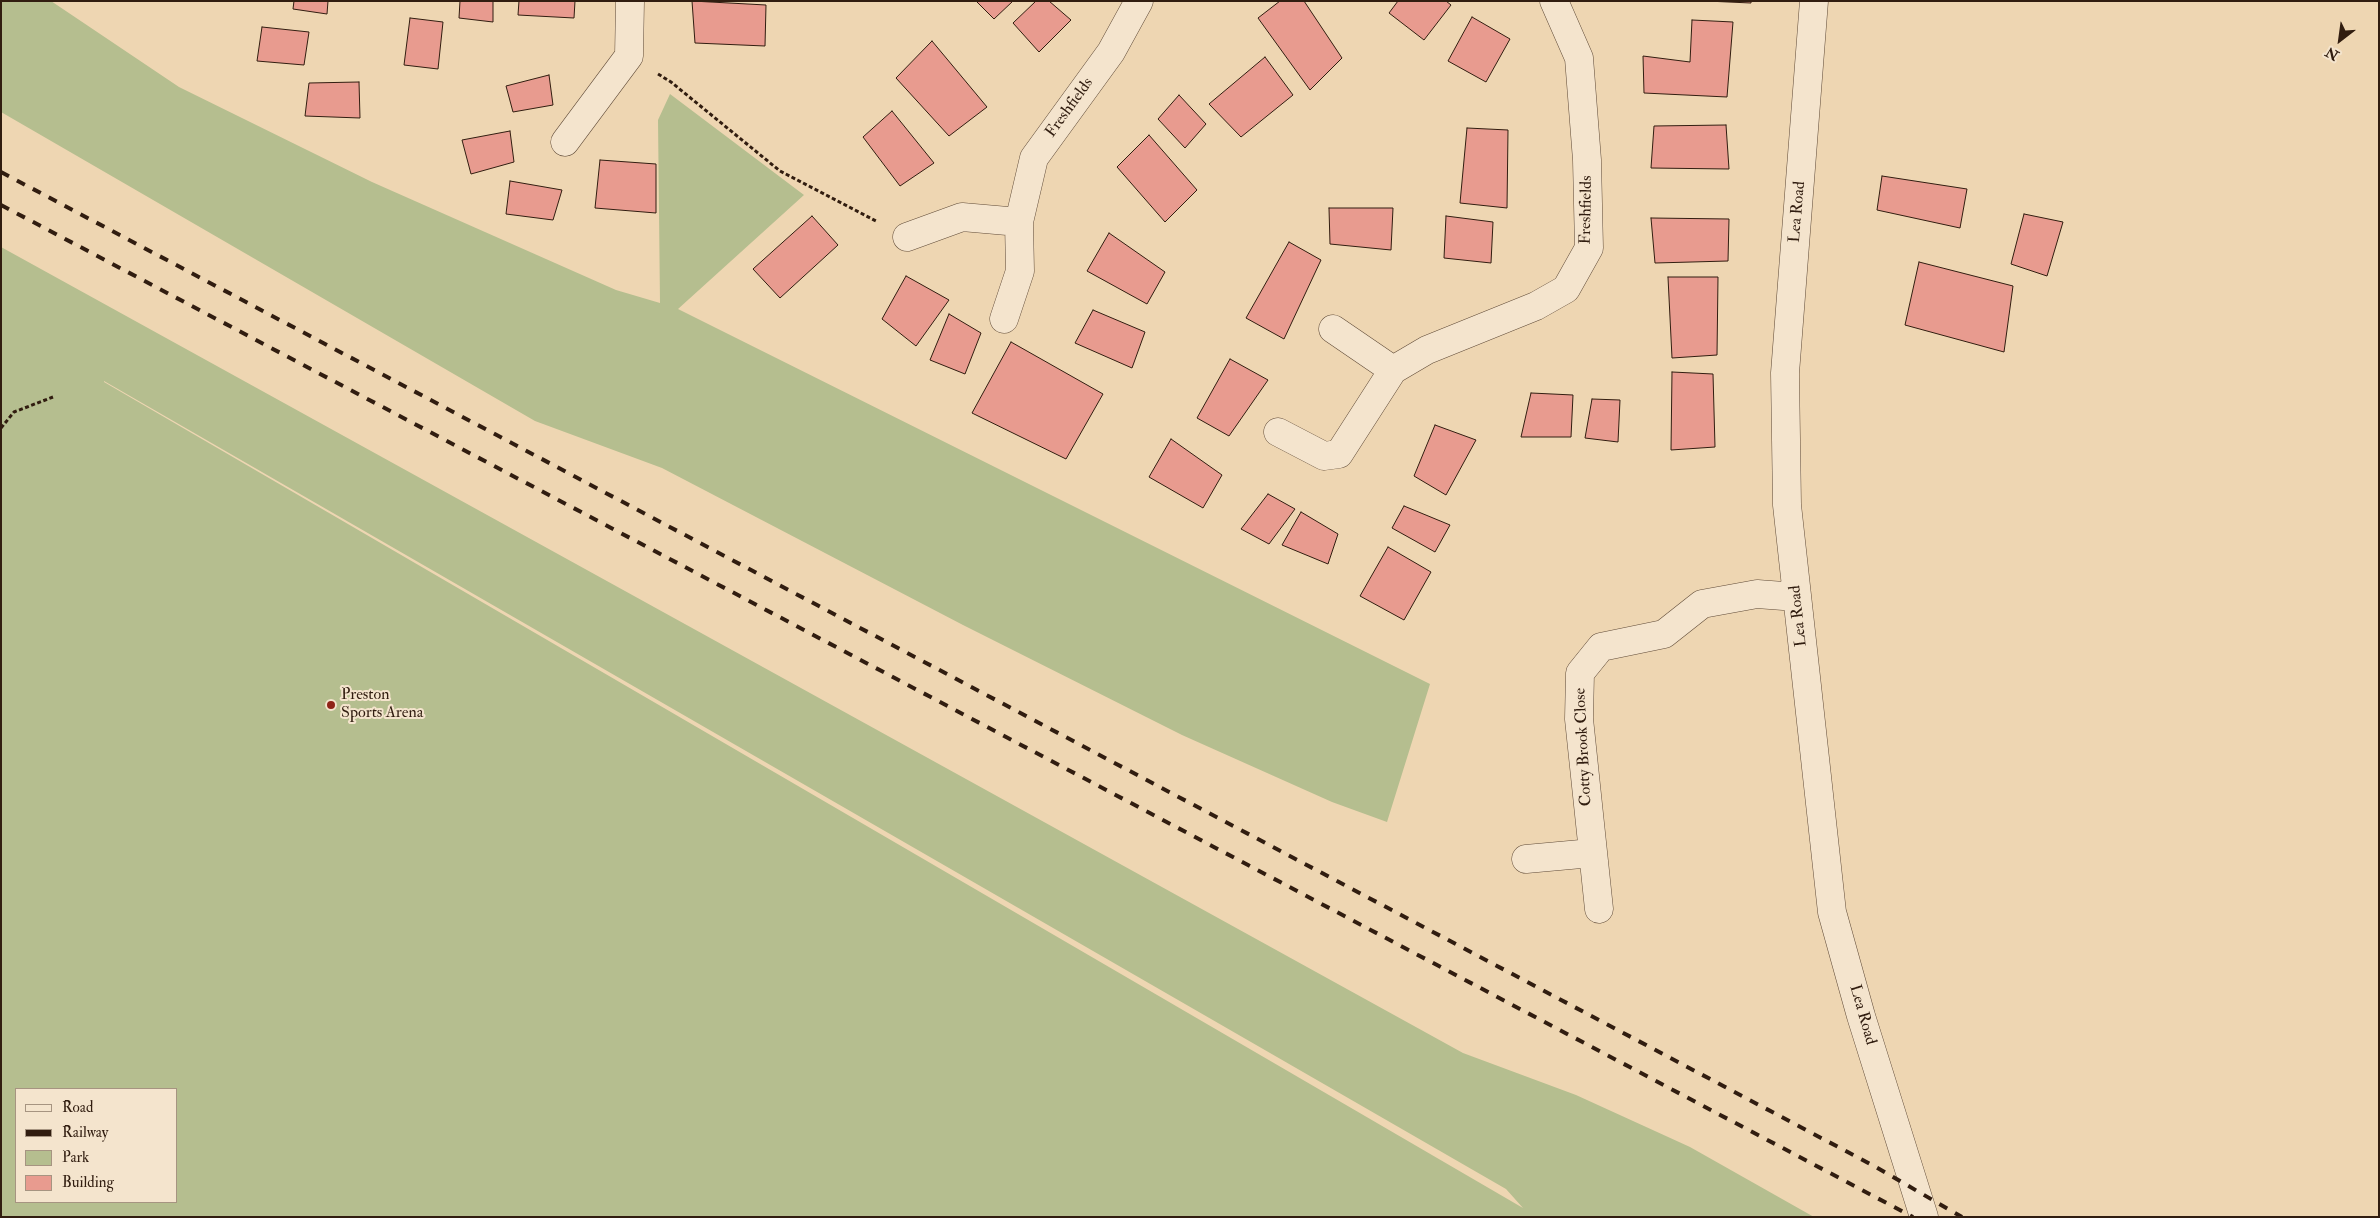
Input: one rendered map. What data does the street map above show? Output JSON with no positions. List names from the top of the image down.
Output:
{
  "streets": {
    "street": ["Freshfields", "Lea Road", "Cotty Brook Close"]
  },
  "crossings": [
    ["Lea Road", "Cotty Brook Close"]
  ],
  "places": ["Preston Sports Arena"],
  "legend": [
    "Road",
    "Railway",
    "Park",
    "Building"
  ],
  "north": "bottom left"
}
